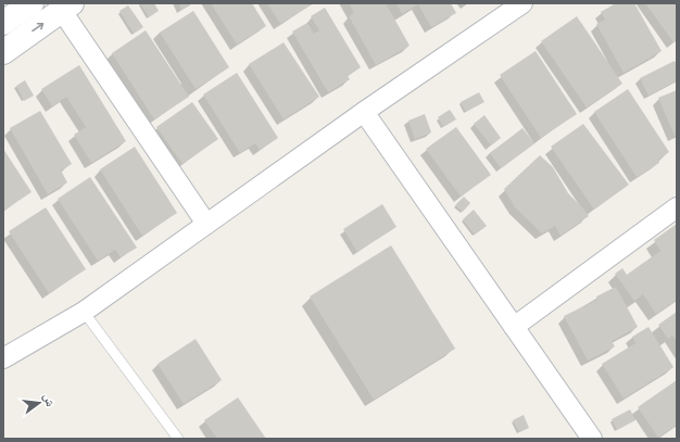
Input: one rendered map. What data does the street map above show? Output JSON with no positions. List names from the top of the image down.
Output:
{
  "north": "right"
}
